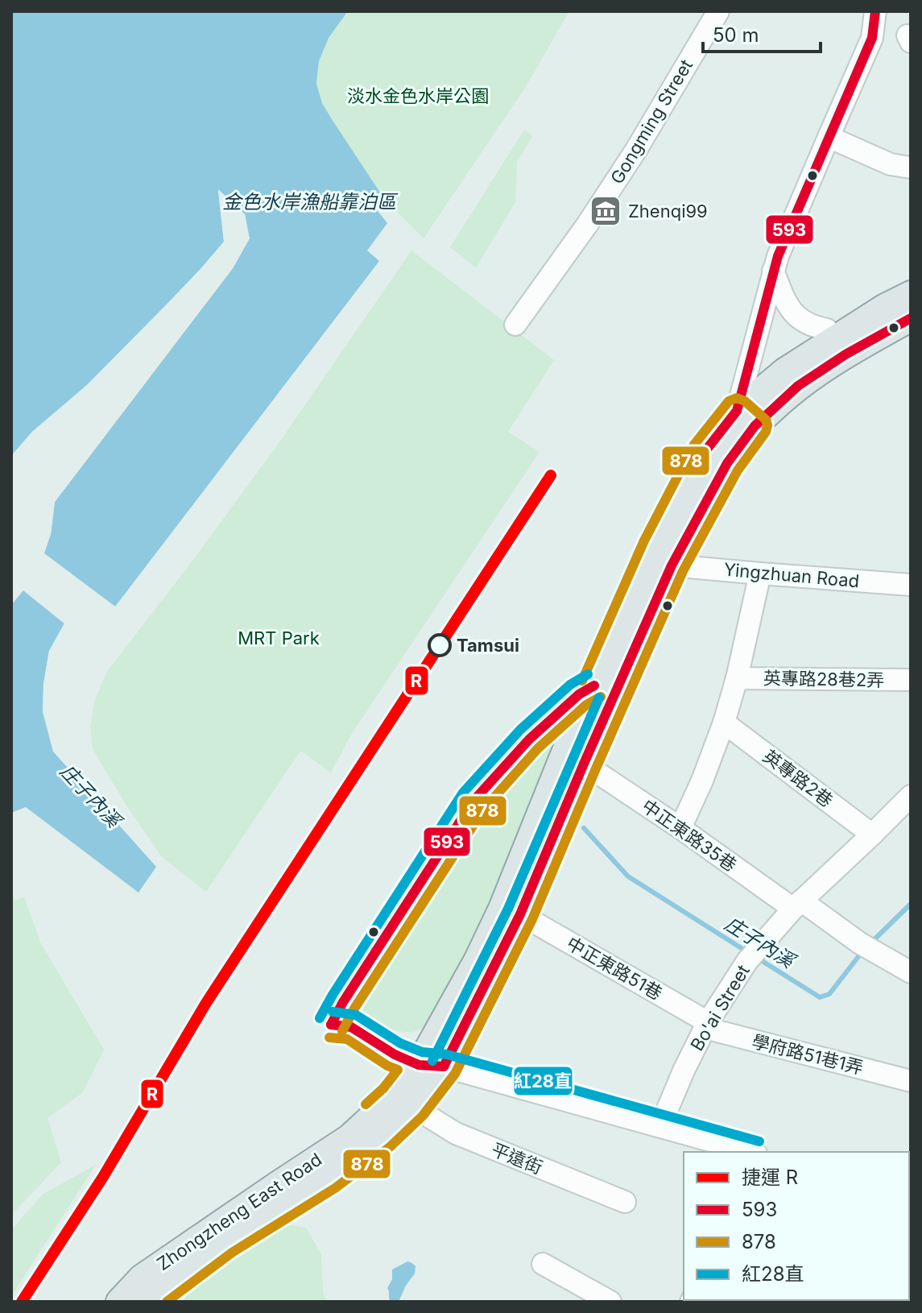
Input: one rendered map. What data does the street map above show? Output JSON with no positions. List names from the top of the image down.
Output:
{
  "streets": {
    "main road": ["Zhongzheng East Road"],
    "street": [
      "Gongming Street",
      "Yingzhuan Road",
      "英專路28巷2弄",
      "英專路2巷",
      "中正東路35巷",
      "中正東路51巷",
      "Bo'ai Street",
      "學府路51巷1弄",
      "平遠街"
    ]
  },
  "crossings": [
    ["Yingzhuan Road", "Zhongzheng East Road"],
    ["英專路2巷", "Bo'ai Street"],
    ["中正東路35巷", "Bo'ai Street"],
    ["中正東路35巷", "Zhongzheng East Road"],
    ["中正東路51巷", "Bo'ai Street"],
    ["中正東路51巷", "學府路51巷1弄"],
    ["中正東路51巷", "Zhongzheng East Road"],
    ["Bo'ai Street", "學府路51巷1弄"],
    ["平遠街", "Zhongzheng East Road"]
  ],
  "water": ["金色水岸漁船靠泊區", "庄子內溪"],
  "parks": ["淡水金色水岸公園", "MRT Park"],
  "places": {
    "museum": ["Zhenqi99"],
    "other": ["Tamsui"]
  },
  "lines": [
    "transit line 593",
    "transit line 878",
    "metro line R",
    "transit line 紅28直"
  ],
  "legend": [
    "捷運 R",
    "593",
    "878",
    "紅28直"
  ],
  "scale_bar": "50 m"
}
